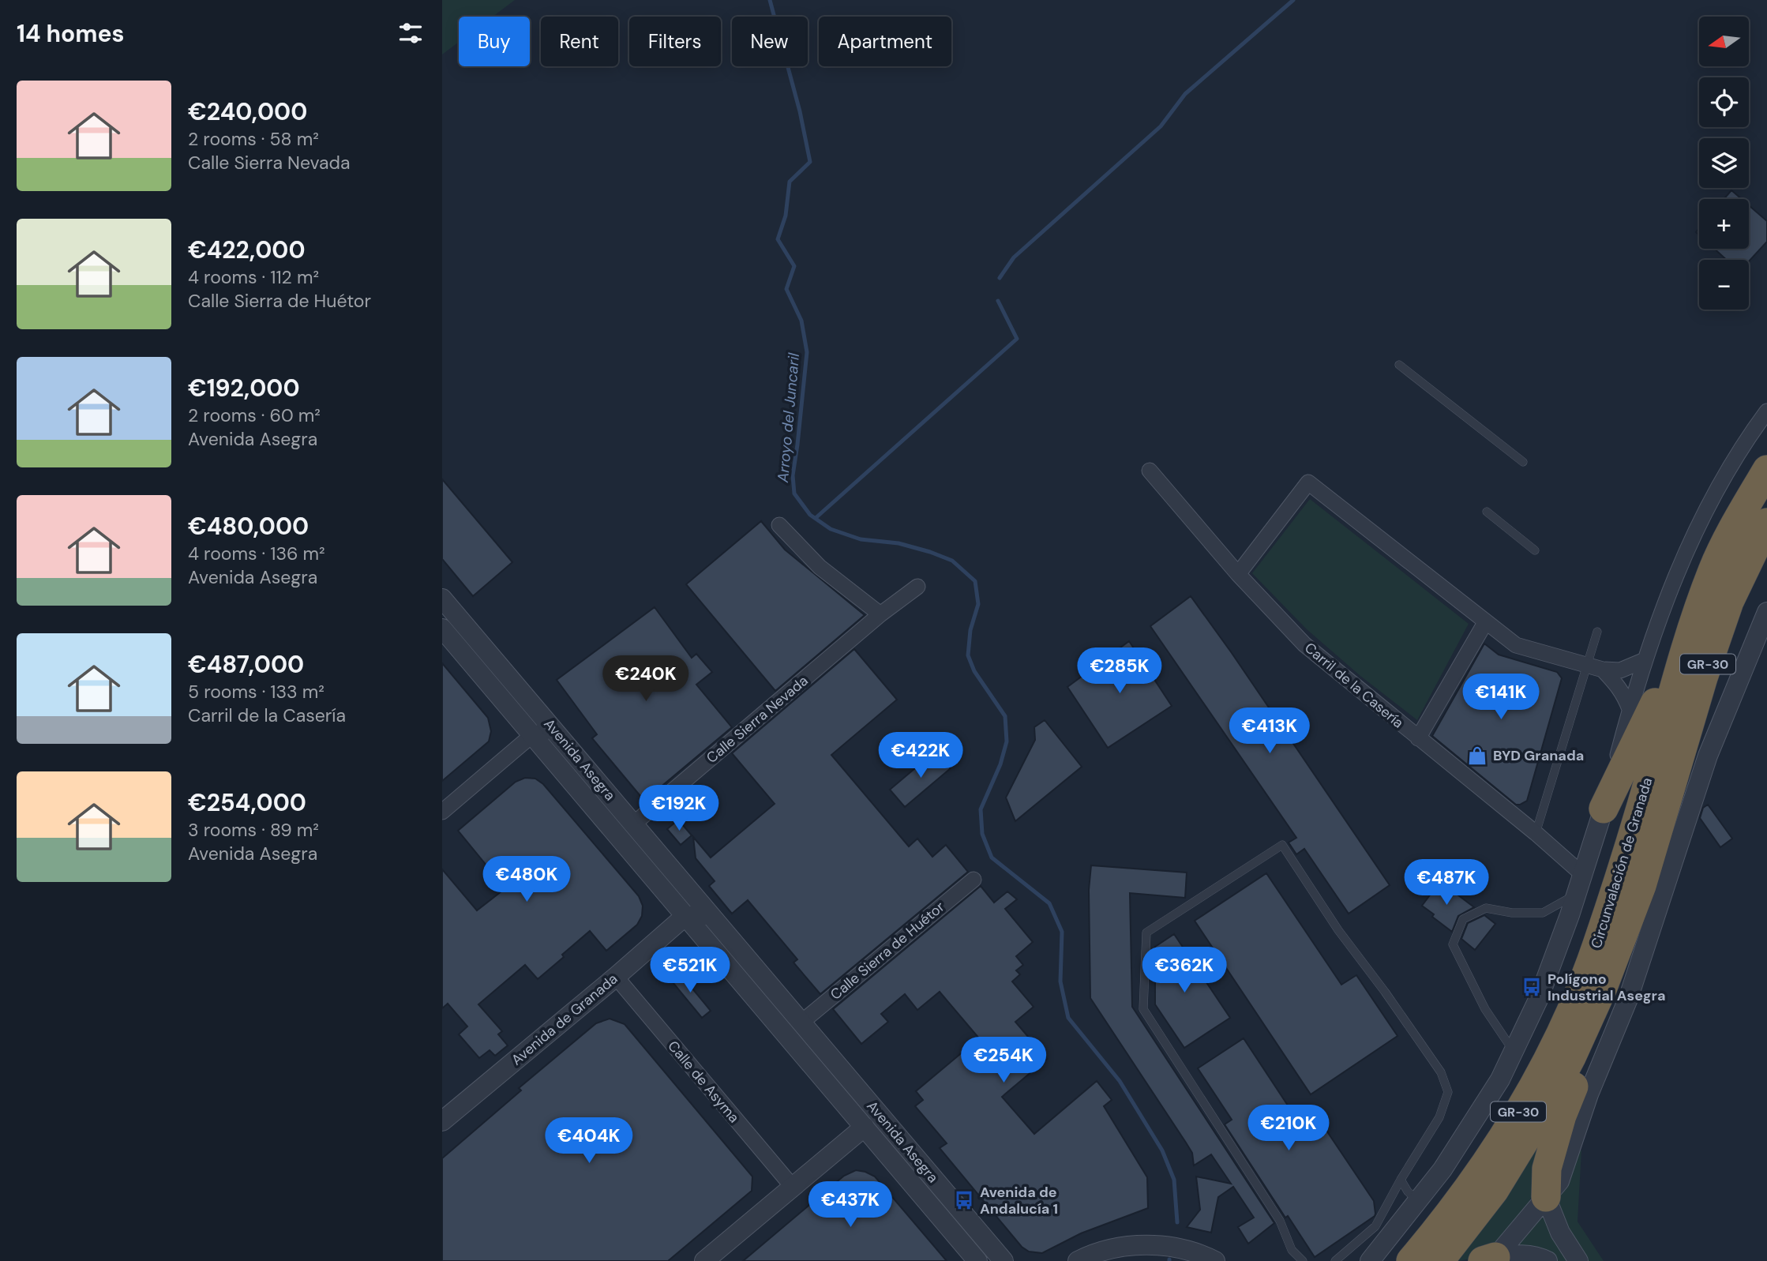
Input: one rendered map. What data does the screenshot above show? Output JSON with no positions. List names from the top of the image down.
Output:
{
  "streets": {
    "highway": ["GR-30", "Circunvalación de Granada"],
    "street": [
      "Carril de la Casería",
      "Calle Sierra Nevada",
      "Avenida Asegra",
      "Calle Sierra de Huétor",
      "Avenida de Granada",
      "Calle de Asyma"
    ]
  },
  "crossings": [
    ["Calle Sierra Nevada", "Avenida Asegra"],
    ["Avenida Asegra", "Calle Sierra de Huétor"],
    ["Avenida Asegra", "Avenida de Granada"],
    ["Avenida de Granada", "Calle de Asyma"]
  ],
  "water": ["Arroyo del Juncaril"],
  "places": {
    "shop": ["BYD Granada"],
    "bus stop": ["Polígono Industrial Asegra", "Avenida de Andalucía 1"]
  },
  "north": "left",
  "page": {
    "heading": "14 homes",
    "map_buttons": ["+", "−"],
    "chip": [
      "Buy",
      "Rent",
      "Filters",
      "New",
      "Apartment"
    ],
    "list": [
      {
        "name": "€240,000",
        "note": "2 rooms · 58 m² · Calle Sierra Nevada"
      },
      {
        "name": "€422,000",
        "note": "4 rooms · 112 m² · Calle Sierra de Huétor"
      },
      {
        "name": "€192,000",
        "note": "2 rooms · 60 m² · Avenida Asegra"
      },
      {
        "name": "€480,000",
        "note": "4 rooms · 136 m² · Avenida Asegra"
      },
      {
        "name": "€487,000",
        "note": "5 rooms · 133 m² · Carril de la Casería"
      },
      {
        "name": "€254,000",
        "note": "3 rooms · 89 m² · Avenida Asegra"
      }
    ],
    "price": [
      "€285K",
      "€240K",
      "€141K",
      "€413K",
      "€422K",
      "€192K",
      "€480K",
      "€487K",
      "€521K",
      "€362K",
      "€254K",
      "€210K",
      "€404K",
      "€437K"
    ]
  }
}
